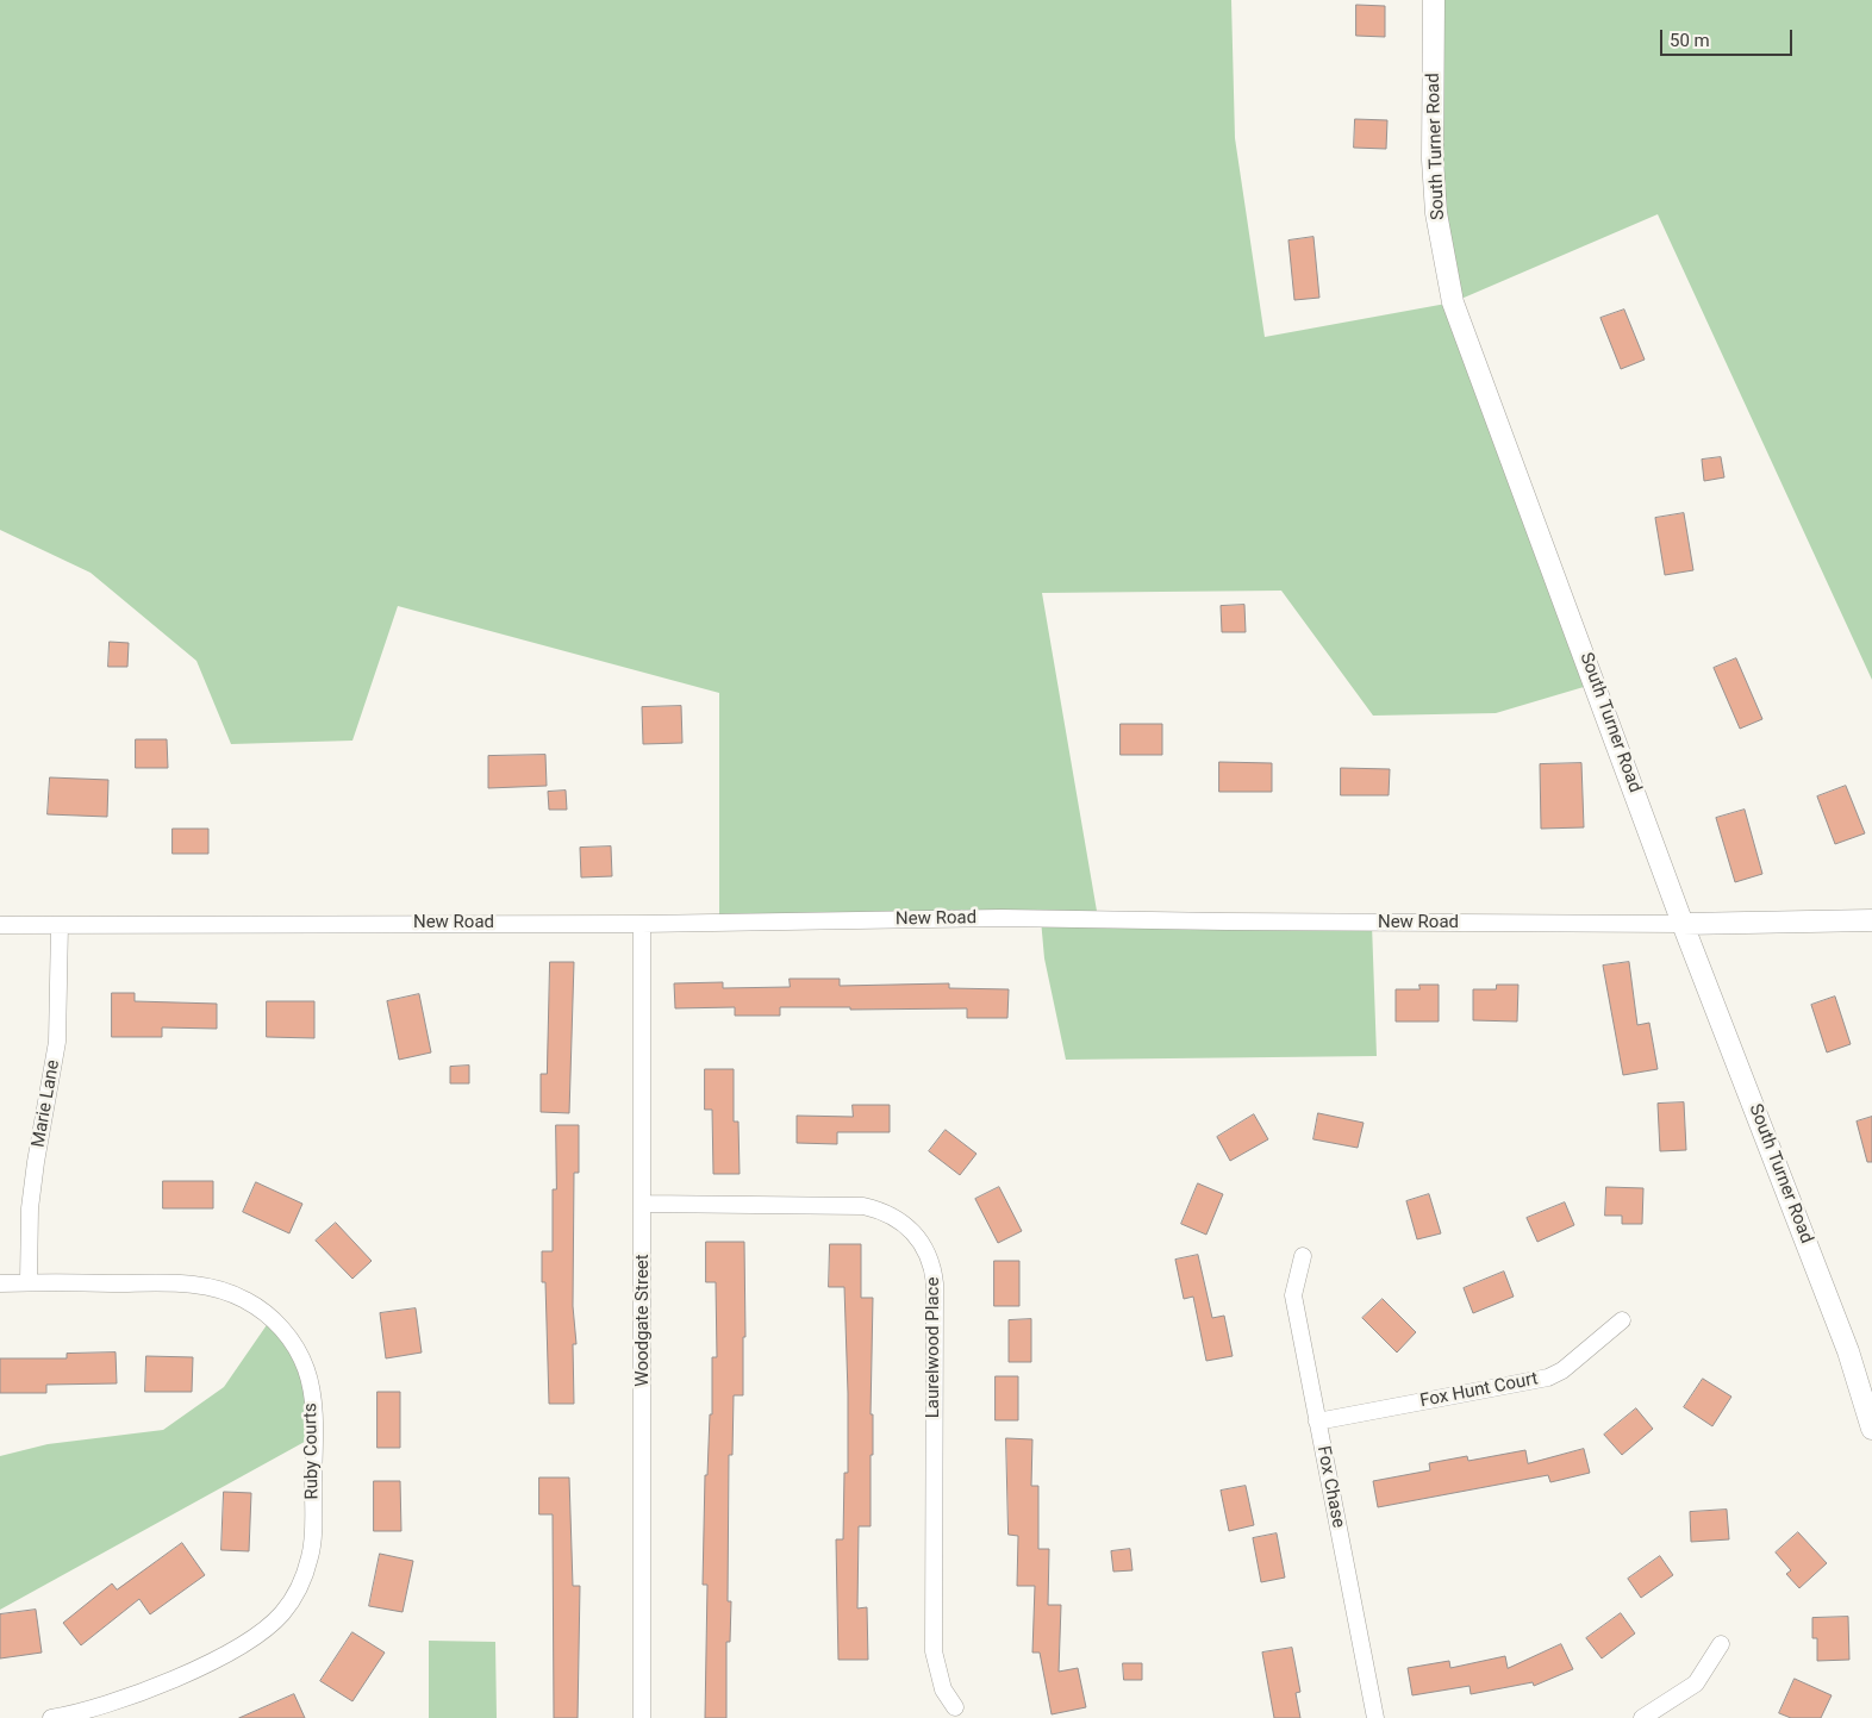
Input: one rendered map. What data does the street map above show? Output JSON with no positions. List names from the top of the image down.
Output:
{
  "streets": {
    "street": [
      "South Turner Road",
      "New Road",
      "Marie Lane",
      "Woodgate Street",
      "Laurelwood Place",
      "Fox Hunt Court",
      "Ruby Courts",
      "Fox Chase"
    ]
  },
  "crossings": [
    ["South Turner Road", "New Road"],
    ["New Road", "Marie Lane"],
    ["New Road", "Woodgate Street"],
    ["Marie Lane", "Ruby Courts"],
    ["Woodgate Street", "Laurelwood Place"],
    ["Fox Hunt Court", "Fox Chase"]
  ],
  "scale_bar": "50 m"
}
